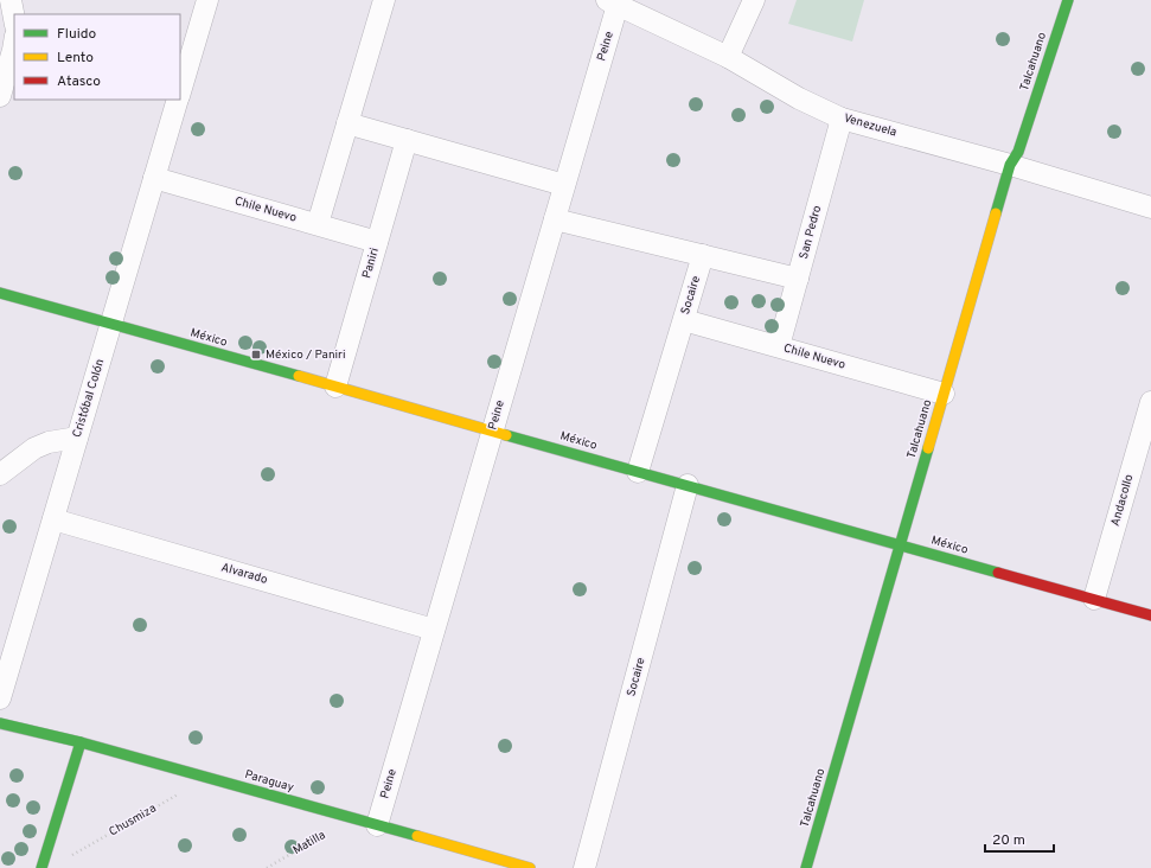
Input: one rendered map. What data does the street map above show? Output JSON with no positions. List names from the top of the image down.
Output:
{
  "streets": {
    "street": [
      "Peine",
      "Talcahuano",
      "Venezuela",
      "Chile Nuevo",
      "San Pedro",
      "Paniri",
      "Socaire",
      "México",
      "Cristóbal Colón",
      "Andacollo",
      "Alvarado",
      "Paraguay"
    ],
    "path": ["Chusmiza", "Matilla"]
  },
  "crossings": [
    ["Peine", "Venezuela"],
    ["Peine", "México"],
    ["Peine", "Alvarado"],
    ["Peine", "Paraguay"],
    ["Talcahuano", "Venezuela"],
    ["Talcahuano", "Chile Nuevo"],
    ["Talcahuano", "México"],
    ["Venezuela", "San Pedro"],
    ["Chile Nuevo", "San Pedro"],
    ["Chile Nuevo", "Paniri"],
    ["Chile Nuevo", "Socaire"],
    ["Chile Nuevo", "Cristóbal Colón"],
    ["Paniri", "México"],
    ["Socaire", "México"],
    ["México", "Cristóbal Colón"],
    ["México", "Andacollo"],
    ["Cristóbal Colón", "Alvarado"],
    ["Paraguay", "Chusmiza"],
    ["Paraguay", "Matilla"]
  ],
  "places": {
    "transit": ["México / Paniri"]
  },
  "legend": ["Fluido", "Lento", "Atasco"],
  "scale_bar": "20 m"
}
